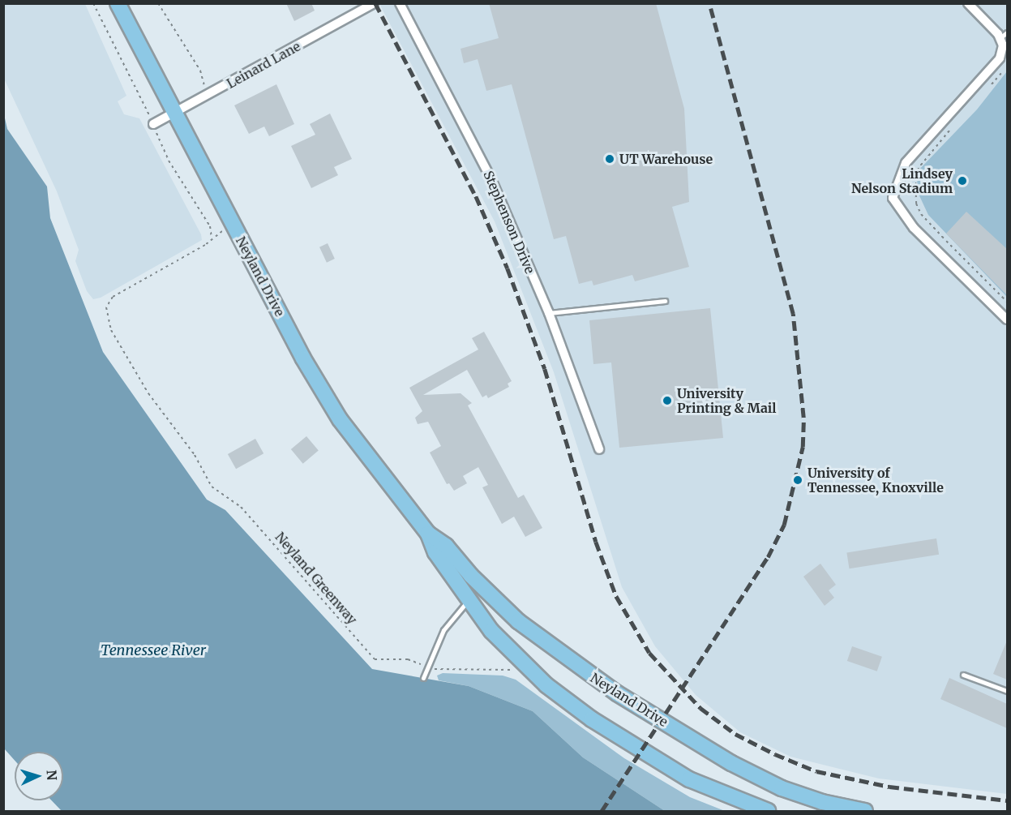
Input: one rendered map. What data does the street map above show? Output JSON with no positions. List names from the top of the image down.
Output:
{
  "streets": {
    "main road": ["Neyland Drive"],
    "street": ["Leinard Lane", "Stephenson Drive"],
    "path": ["Neyland Greenway"]
  },
  "crossings": [
    ["Leinard Lane", "Neyland Drive"],
    ["Neyland Drive", "Neyland Greenway"]
  ],
  "water": ["Tennessee River"],
  "places": [
    "UT Warehouse",
    "Lindsey Nelson Stadium",
    "University Printing & Mail",
    "University of Tennessee, Knoxville"
  ],
  "north": "right"
}
